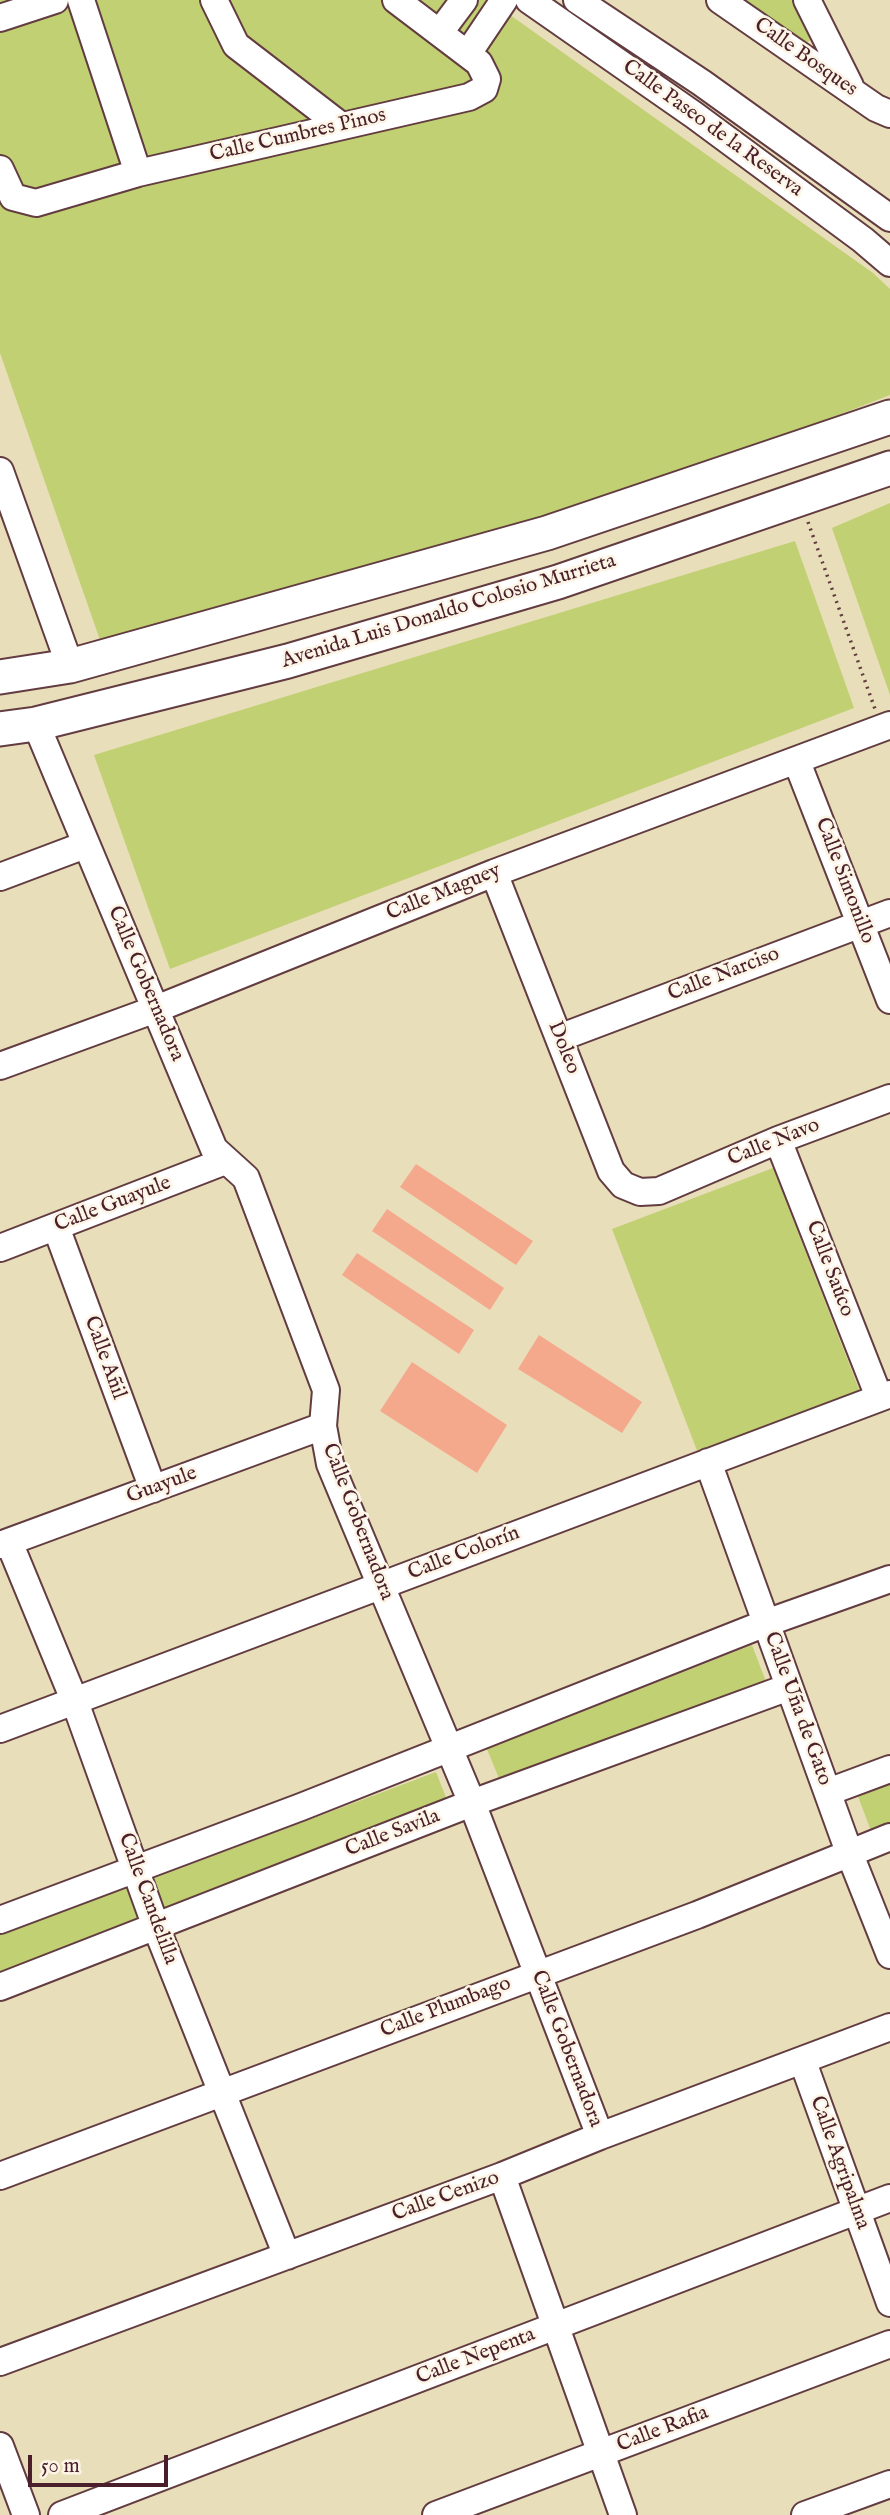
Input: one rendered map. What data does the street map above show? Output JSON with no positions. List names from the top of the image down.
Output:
{
  "streets": {
    "main road": ["Avenida Luis Donaldo Colosio Murrieta"],
    "street": [
      "Calle Bosques",
      "Calle Paseo de la Reserva",
      "Calle Cumbres Pinos",
      "Calle Simonillo",
      "Calle Maguey",
      "Calle Narciso",
      "Calle Gobernadora",
      "Doleo",
      "Calle Navo",
      "Calle Guayule",
      "Calle Saúco",
      "Calle Añil",
      "Guayule",
      "Calle Colorín",
      "Calle Uña de Gato",
      "Calle Savila",
      "Calle Candelilla",
      "Calle Plumbago",
      "Calle Agripalma",
      "Calle Cenizo",
      "Calle Nepenta",
      "Calle Rafia"
    ]
  },
  "crossings": [
    ["Avenida Luis Donaldo Colosio Murrieta", "Calle Gobernadora"],
    ["Calle Simonillo", "Calle Maguey"],
    ["Calle Simonillo", "Calle Narciso"],
    ["Calle Maguey", "Calle Gobernadora"],
    ["Calle Maguey", "Doleo"],
    ["Calle Narciso", "Doleo"],
    ["Calle Gobernadora", "Calle Guayule"],
    ["Calle Gobernadora", "Guayule"],
    ["Calle Gobernadora", "Calle Colorín"],
    ["Calle Gobernadora", "Calle Savila"],
    ["Calle Gobernadora", "Calle Plumbago"],
    ["Calle Gobernadora", "Calle Cenizo"],
    ["Doleo", "Calle Navo"],
    ["Calle Navo", "Calle Saúco"],
    ["Calle Guayule", "Calle Añil"],
    ["Calle Saúco", "Calle Colorín"],
    ["Calle Añil", "Guayule"],
    ["Guayule", "Calle Candelilla"],
    ["Calle Colorín", "Calle Uña de Gato"],
    ["Calle Colorín", "Calle Candelilla"],
    ["Calle Uña de Gato", "Calle Savila"],
    ["Calle Uña de Gato", "Calle Plumbago"],
    ["Calle Savila", "Calle Candelilla"],
    ["Calle Candelilla", "Calle Plumbago"],
    ["Calle Candelilla", "Calle Cenizo"],
    ["Calle Agripalma", "Calle Cenizo"],
    ["Calle Agripalma", "Calle Nepenta"]
  ],
  "scale_bar": "50 m"
}
